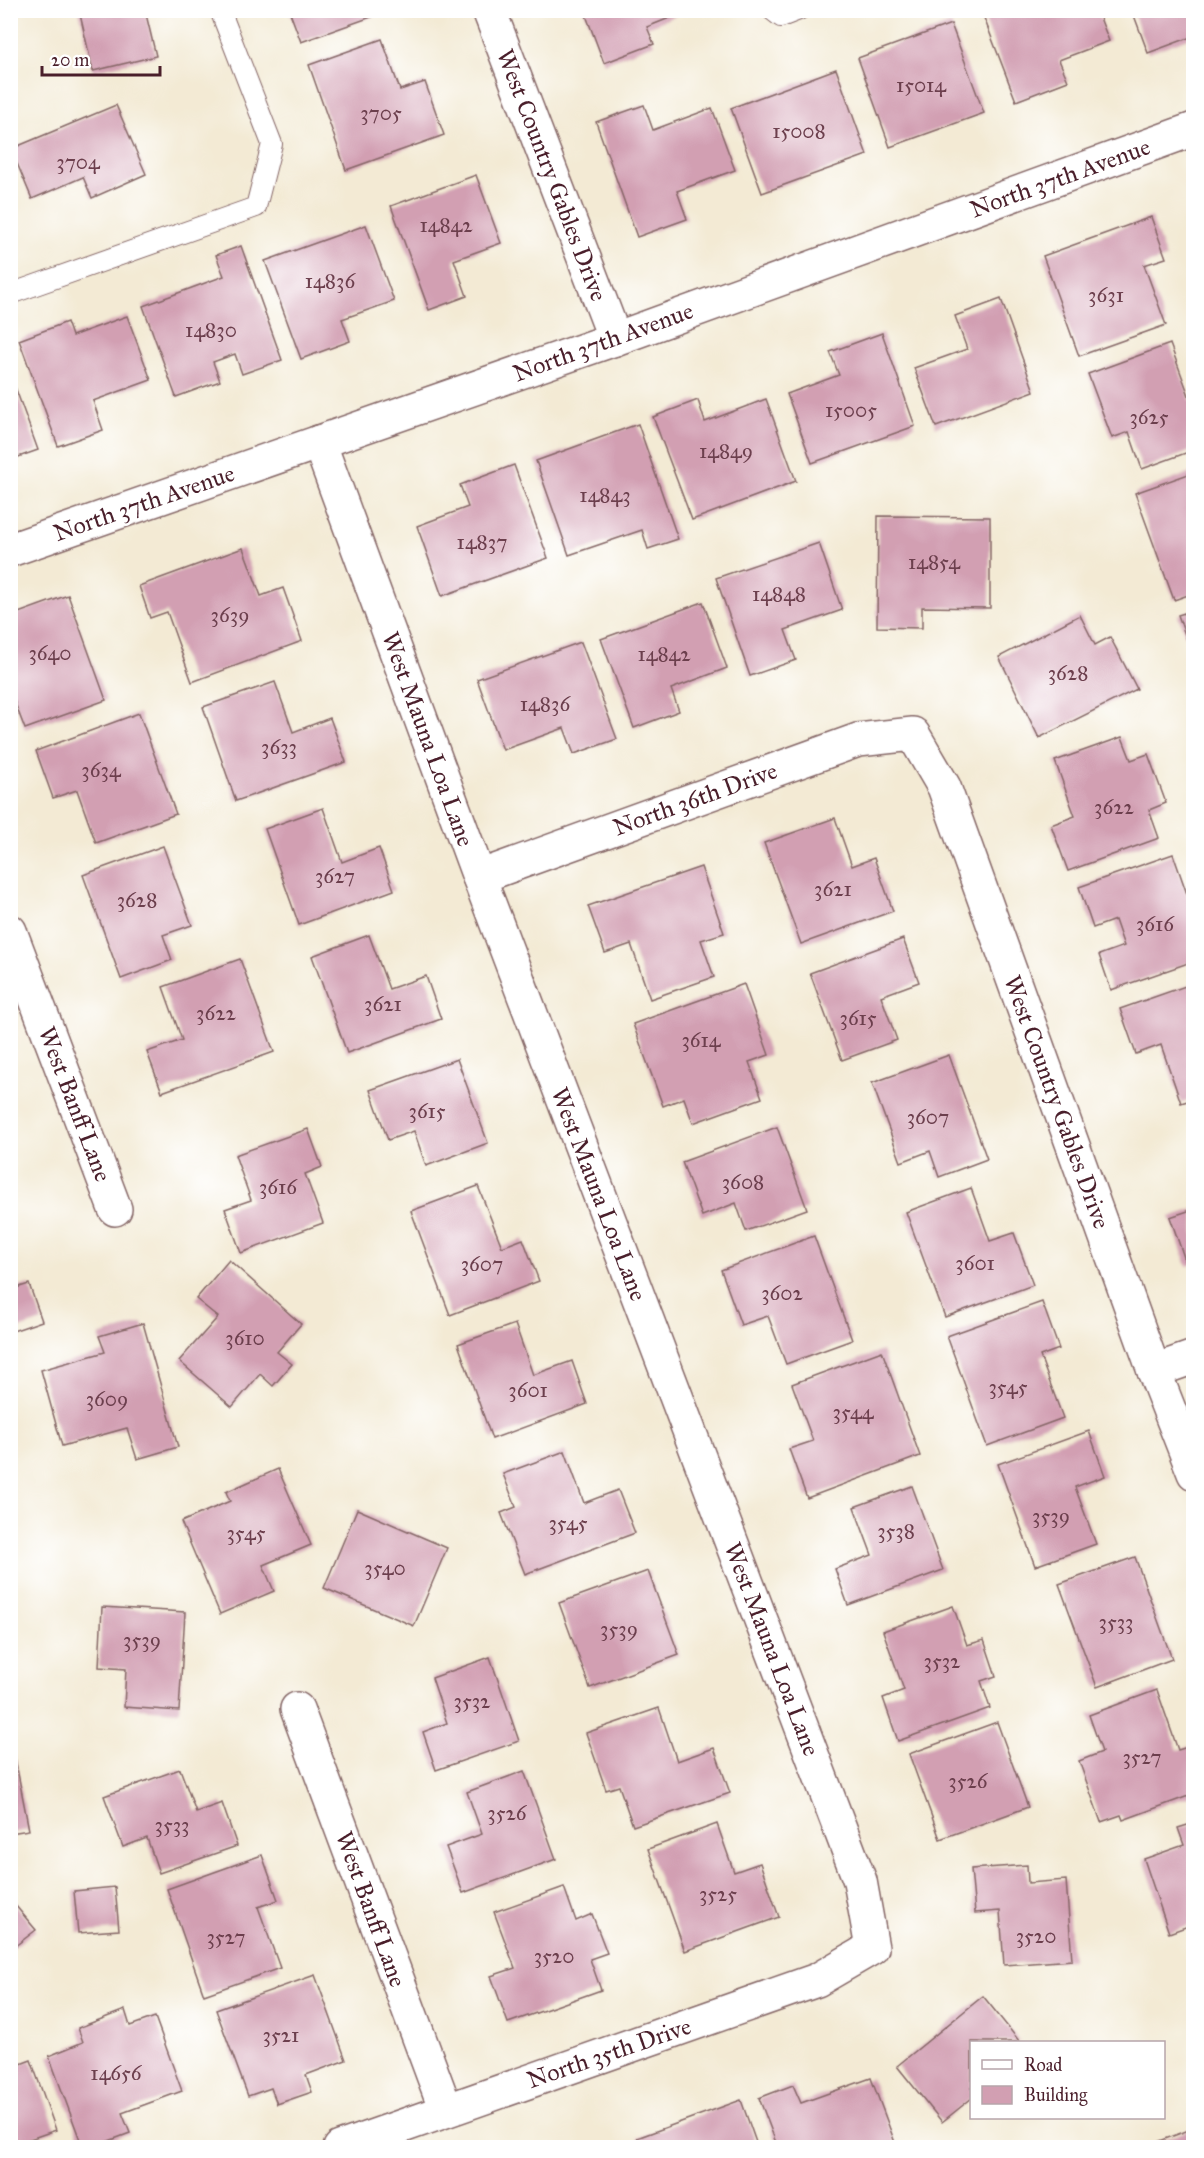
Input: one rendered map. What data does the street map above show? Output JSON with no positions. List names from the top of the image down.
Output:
{
  "streets": {
    "street": [
      "West Country Gables Drive",
      "North 37th Avenue",
      "West Mauna Loa Lane",
      "North 36th Drive",
      "West Banff Lane",
      "North 35th Drive"
    ]
  },
  "crossings": [
    ["West Country Gables Drive", "North 37th Avenue"],
    ["West Country Gables Drive", "North 36th Drive"],
    ["North 37th Avenue", "West Mauna Loa Lane"],
    ["West Mauna Loa Lane", "North 36th Drive"],
    ["West Mauna Loa Lane", "North 35th Drive"],
    ["West Banff Lane", "North 35th Drive"]
  ],
  "house_numbers": [
    "15014",
    "3705",
    "15008",
    "3704",
    "14842",
    "14836",
    "3631",
    "14830",
    "15005",
    "3625",
    "14849",
    "14843",
    "14837",
    "14854",
    "14848",
    "3639",
    "3640",
    "14842",
    "3628",
    "14836",
    "3633",
    "3634",
    "3622",
    "3627",
    "3621",
    "3628",
    "3616",
    "3621",
    "3622",
    "3615",
    "3614",
    "3615",
    "3607",
    "3608",
    "3616",
    "3601",
    "3607",
    "3602",
    "3610",
    "3545",
    "3601",
    "3609",
    "3544",
    "3539",
    "3545",
    "3538",
    "3545",
    "3540",
    "3533",
    "3539",
    "3539",
    "3532",
    "3532",
    "3527",
    "3526",
    "3526",
    "3533",
    "3525",
    "3520",
    "3527",
    "3520",
    "3521",
    "14656"
  ],
  "legend": ["Road", "Building"],
  "scale_bar": "20 m"
}
